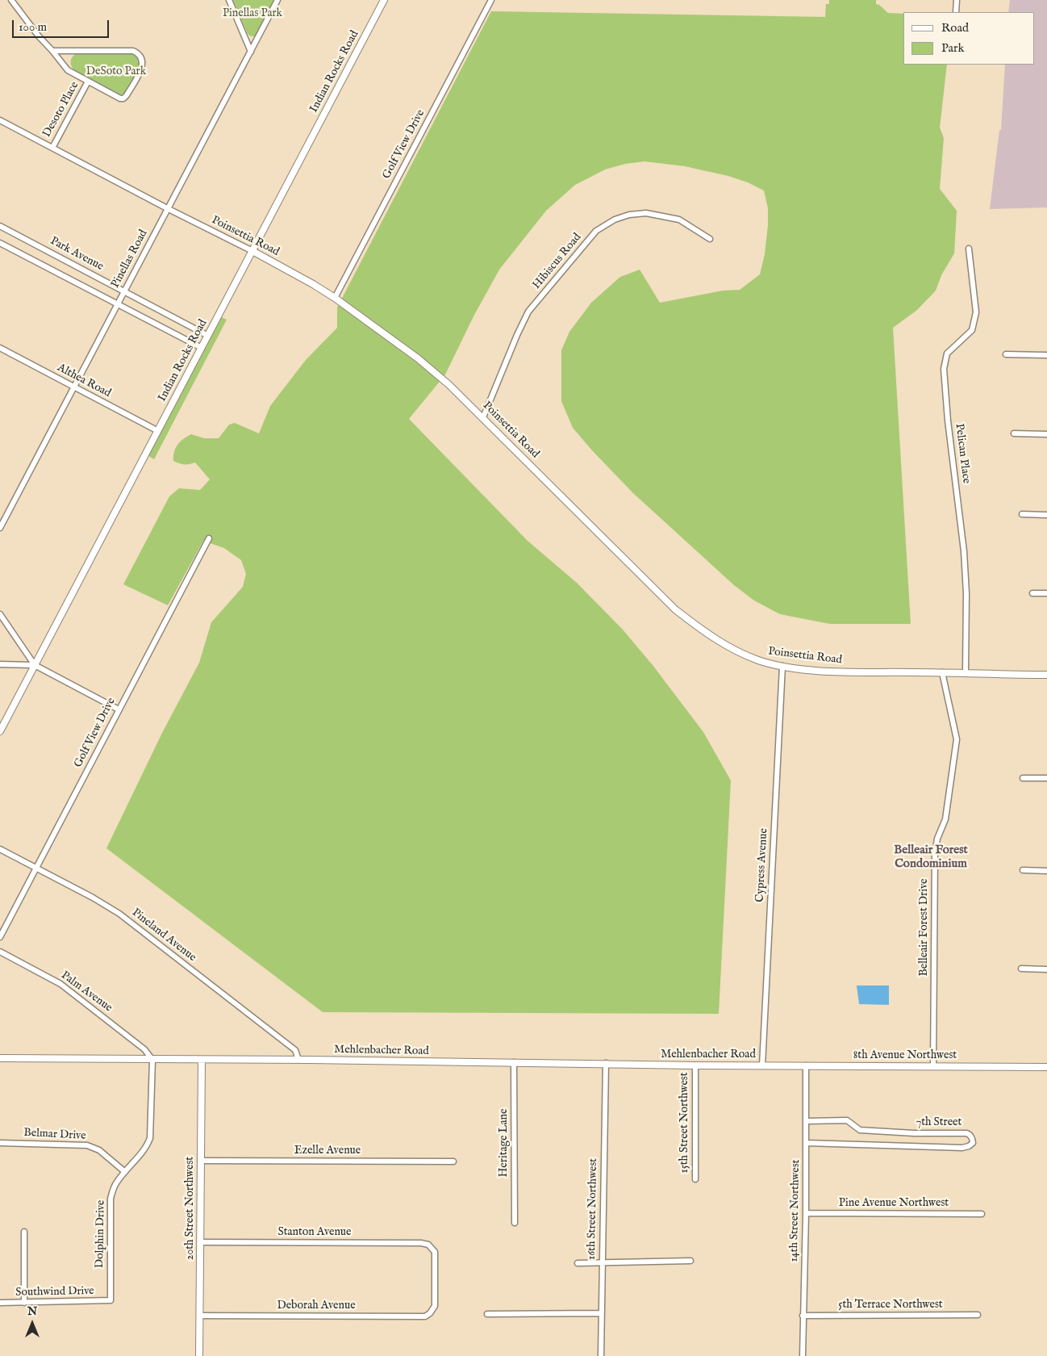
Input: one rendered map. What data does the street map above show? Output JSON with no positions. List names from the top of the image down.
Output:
{
  "streets": {
    "street": [
      "Indian Rocks Road",
      "Desoto Place",
      "Golf View Drive",
      "Poinsettia Road",
      "Park Avenue",
      "Pinellas Road",
      "Hibiscus Road",
      "Althea Road",
      "Pelican Place",
      "Cypress Avenue",
      "Belleair Forest Drive",
      "Pineland Avenue",
      "Palm Avenue",
      "Mehlenbacher Road",
      "8th Avenue Northwest",
      "15th Street Northwest",
      "7th Street",
      "Belmar Drive",
      "Heritage Lane",
      "Ezelle Avenue",
      "Pine Avenue Northwest",
      "20th Street Northwest",
      "16th Street Northwest",
      "14th Street Northwest",
      "Stanton Avenue",
      "Dolphin Drive",
      "Southwind Drive",
      "5th Terrace Northwest",
      "Deborah Avenue"
    ]
  },
  "crossings": [
    ["Indian Rocks Road", "Poinsettia Road"],
    ["Indian Rocks Road", "Park Avenue"],
    ["Indian Rocks Road", "Althea Road"],
    ["Desoto Place", "Poinsettia Road"],
    ["Golf View Drive", "Poinsettia Road"],
    ["Golf View Drive", "Pineland Avenue"],
    ["Poinsettia Road", "Pinellas Road"],
    ["Poinsettia Road", "Hibiscus Road"],
    ["Poinsettia Road", "Pelican Place"],
    ["Poinsettia Road", "Cypress Avenue"],
    ["Poinsettia Road", "Belleair Forest Drive"],
    ["Park Avenue", "Pinellas Road"],
    ["Pinellas Road", "Althea Road"],
    ["Cypress Avenue", "Mehlenbacher Road"],
    ["Cypress Avenue", "8th Avenue Northwest"],
    ["Belleair Forest Drive", "8th Avenue Northwest"],
    ["Pineland Avenue", "Mehlenbacher Road"],
    ["Palm Avenue", "Mehlenbacher Road"],
    ["Palm Avenue", "Dolphin Drive"],
    ["Mehlenbacher Road", "8th Avenue Northwest"],
    ["Mehlenbacher Road", "15th Street Northwest"],
    ["Mehlenbacher Road", "Heritage Lane"],
    ["Mehlenbacher Road", "20th Street Northwest"],
    ["Mehlenbacher Road", "16th Street Northwest"],
    ["Mehlenbacher Road", "Dolphin Drive"],
    ["8th Avenue Northwest", "14th Street Northwest"],
    ["7th Street", "14th Street Northwest"],
    ["Belmar Drive", "Dolphin Drive"],
    ["Ezelle Avenue", "20th Street Northwest"],
    ["Pine Avenue Northwest", "14th Street Northwest"],
    ["20th Street Northwest", "Stanton Avenue"],
    ["20th Street Northwest", "Deborah Avenue"],
    ["14th Street Northwest", "5th Terrace Northwest"],
    ["Stanton Avenue", "Deborah Avenue"],
    ["Dolphin Drive", "Southwind Drive"]
  ],
  "districts": ["Belleair Forest Condominium"],
  "parks": ["Pinellas Park", "DeSoto Park"],
  "legend": ["Road", "Park"],
  "scale_bar": "100 m",
  "north": "top"
}
